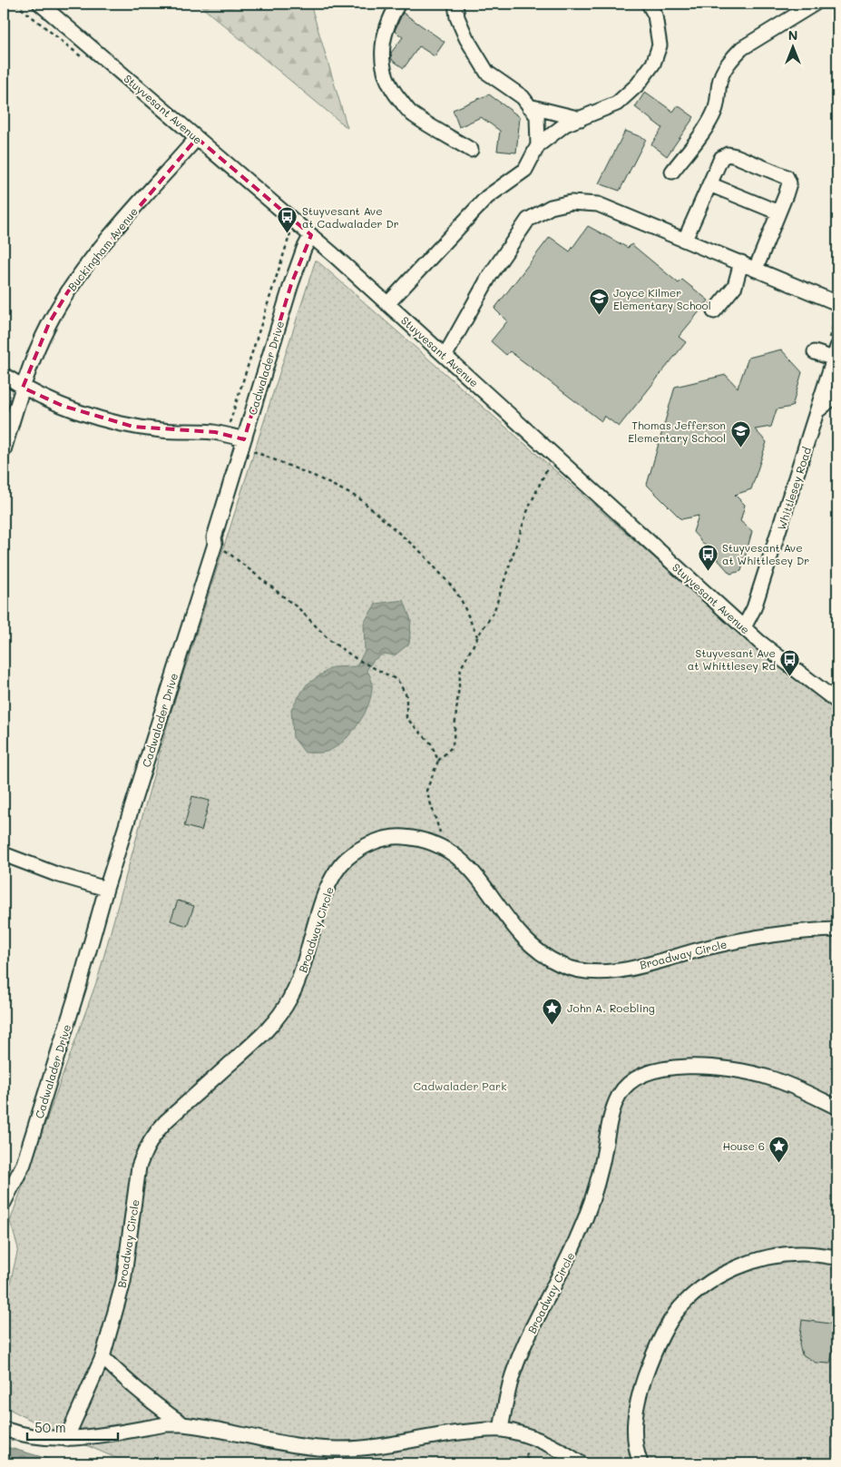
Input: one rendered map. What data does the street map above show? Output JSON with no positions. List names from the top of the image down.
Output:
{
  "streets": {
    "street": [
      "Stuyvesant Avenue",
      "Buckingham Avenue",
      "Cadwalader Drive",
      "Whittlesey Road",
      "Broadway Circle"
    ]
  },
  "crossings": [
    ["Stuyvesant Avenue", "Buckingham Avenue"],
    ["Stuyvesant Avenue", "Cadwalader Drive"],
    ["Stuyvesant Avenue", "Whittlesey Road"]
  ],
  "parks": ["Cadwalader Park"],
  "places": {
    "bus stop": ["Stuyvesant Ave at Cadwalader Dr", "Stuyvesant Ave at Whittlesey Dr", "Stuyvesant Ave at Whittlesey Rd"],
    "school or university": ["Joyce Kilmer Elementary School", "Thomas Jefferson Elementary School"],
    "place": ["John A. Roebling", "House 6"]
  },
  "scale_bar": "50 m",
  "north": "top"
}
